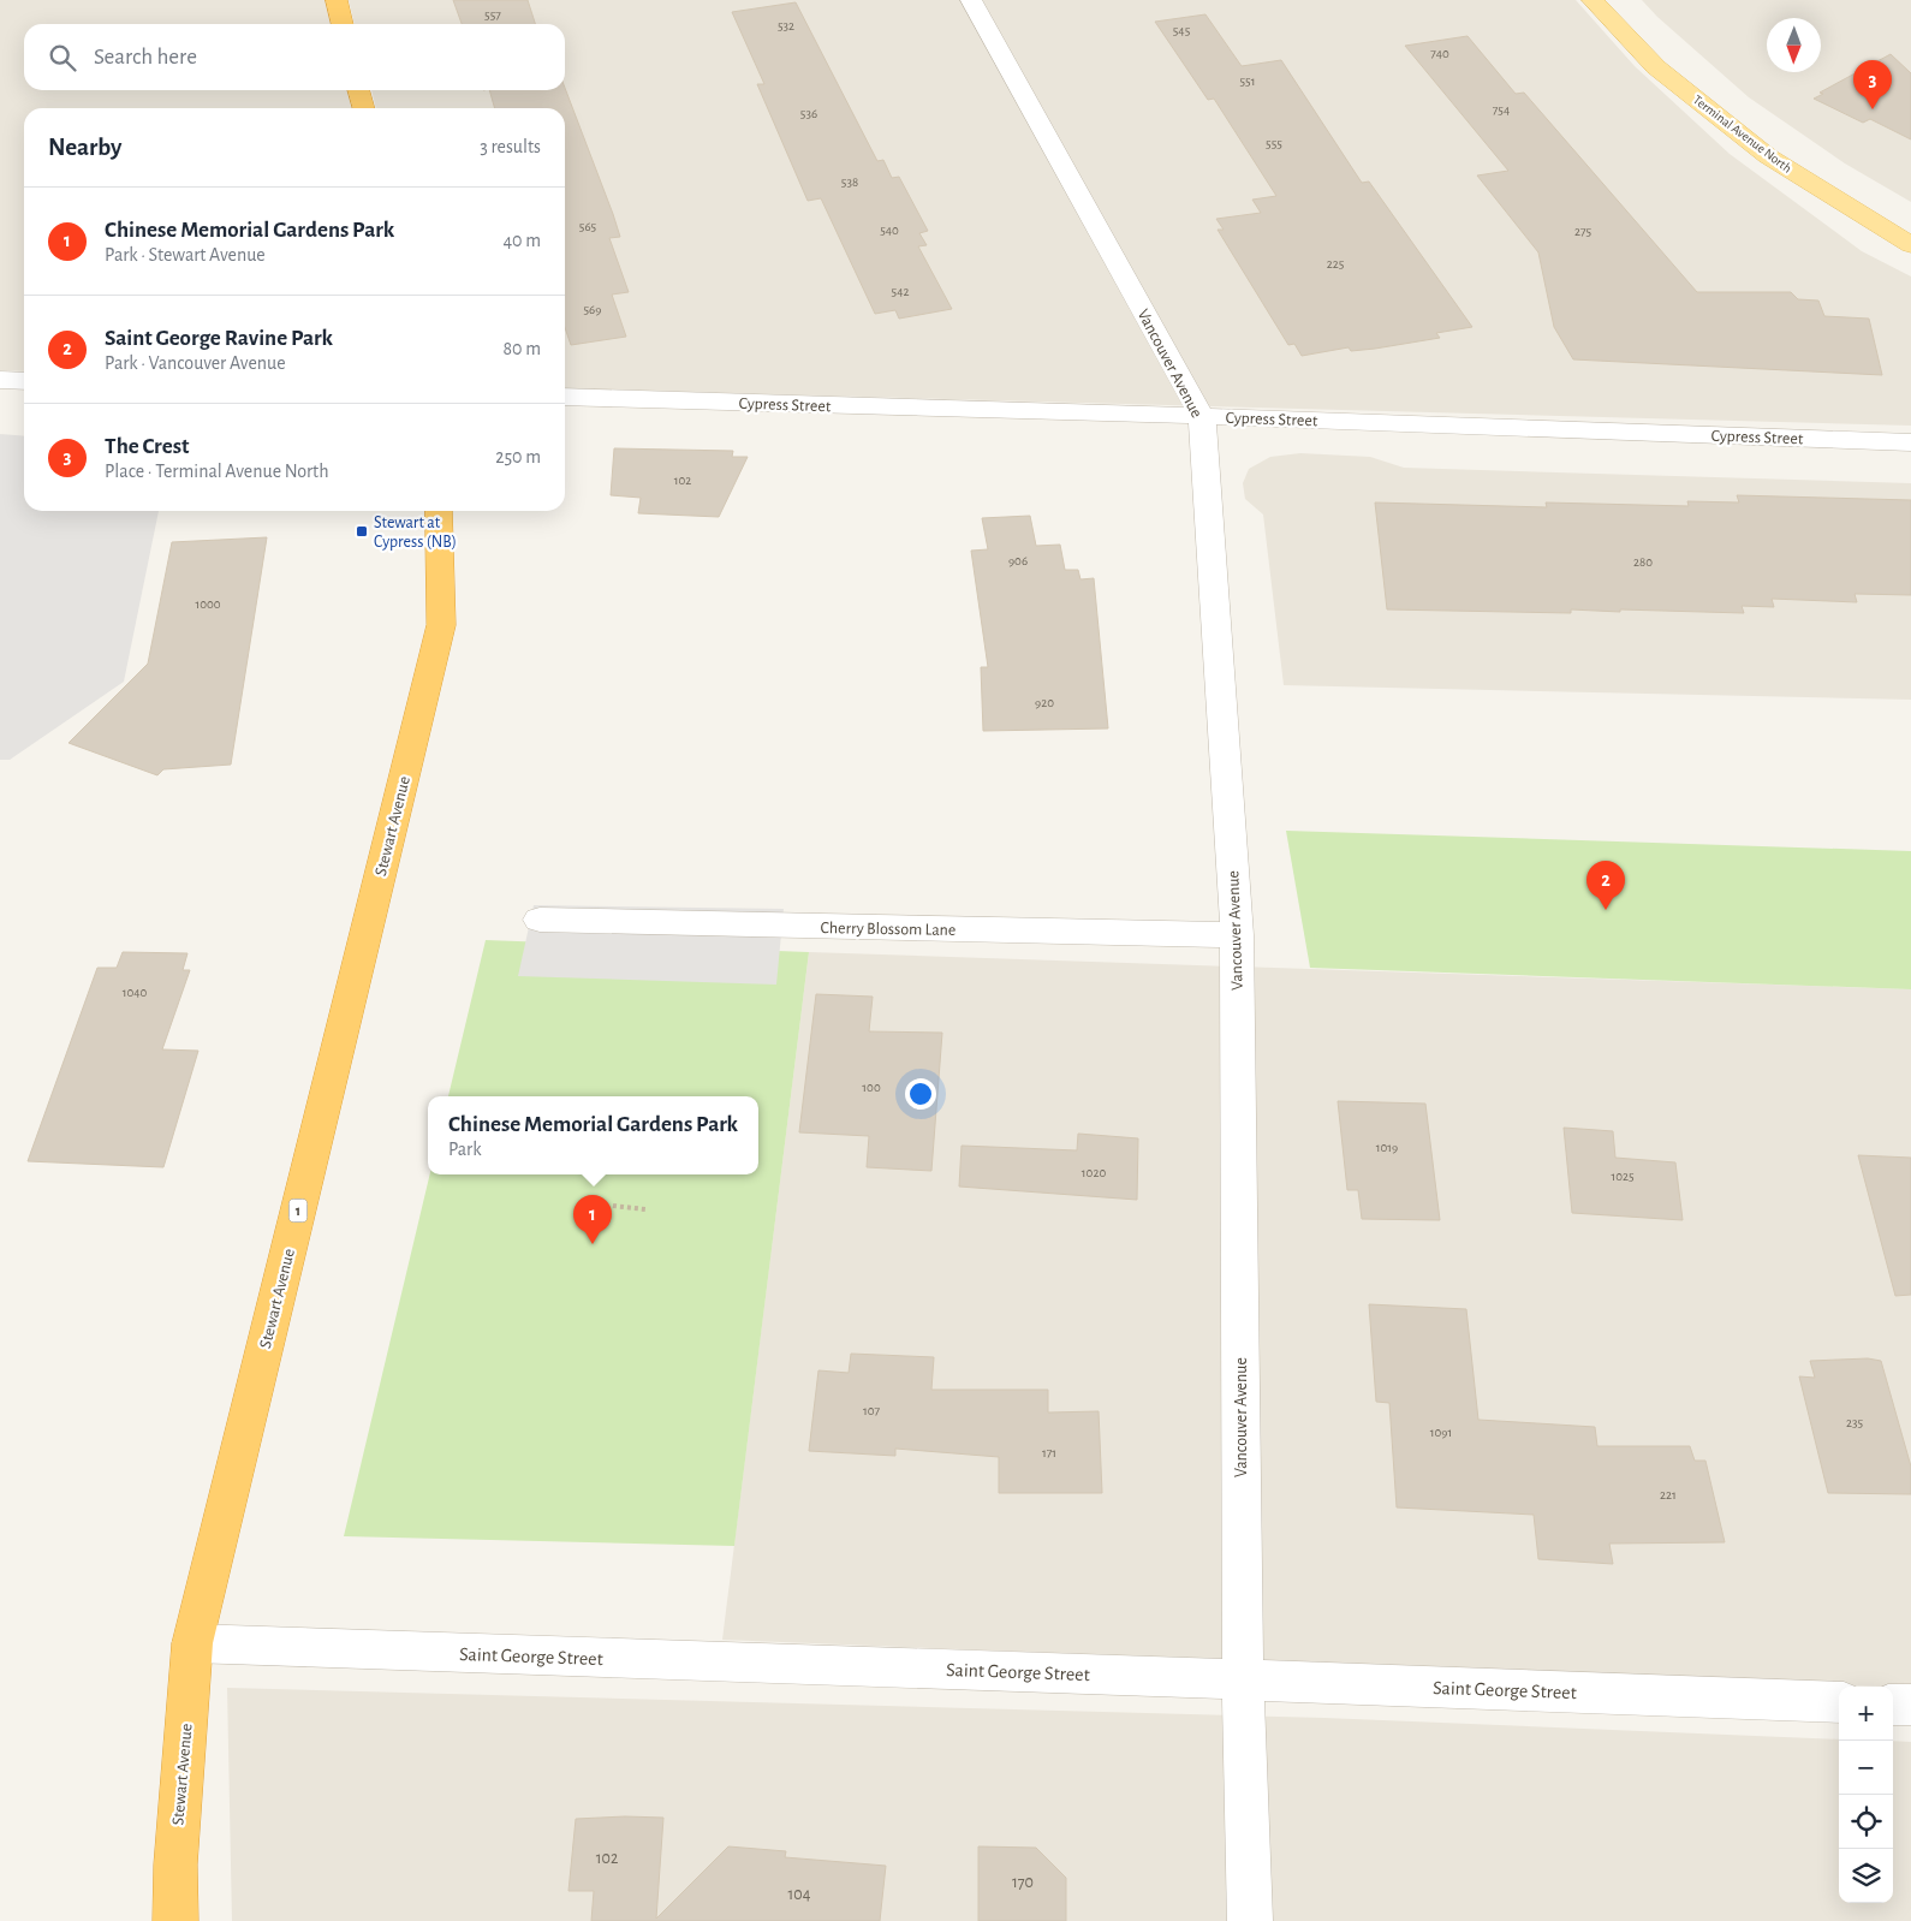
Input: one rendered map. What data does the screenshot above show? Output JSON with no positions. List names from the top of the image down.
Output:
{
  "streets": {
    "highway": ["Stewart Avenue", "1"],
    "main road": ["Terminal Avenue North"],
    "street": [
      "Vancouver Avenue",
      "Cypress Street",
      "Cherry Blossom Lane",
      "Saint George Street"
    ]
  },
  "crossings": [
    ["Vancouver Avenue", "Cypress Street"],
    ["Vancouver Avenue", "Cherry Blossom Lane"],
    ["Vancouver Avenue", "Saint George Street"],
    ["Stewart Avenue", "Saint George Street"]
  ],
  "places": {
    "transit": ["Stewart at Cypress (NB)"]
  },
  "house_numbers": [
    "557",
    "532",
    "545",
    "740",
    "551",
    "754",
    "536",
    "555",
    "538",
    "565",
    "540",
    "275",
    "225",
    "542",
    "569",
    "102",
    "906",
    "280",
    "1000",
    "920",
    "1040",
    "100",
    "1019",
    "1020",
    "1025",
    "107",
    "235",
    "1091",
    "171",
    "221",
    "102",
    "170",
    "104"
  ],
  "north": "bottom",
  "page": {
    "search": "Search here",
    "pins": ["3", "2", "1"],
    "heading": ["Nearby", "3 results"],
    "list": [
      {
        "mark": "1",
        "name": "Chinese Memorial Gardens Park",
        "note": "Park · Stewart Avenue",
        "value": "40 m"
      },
      {
        "mark": "2",
        "name": "Saint George Ravine Park",
        "note": "Park · Vancouver Avenue",
        "value": "80 m"
      },
      {
        "mark": "3",
        "name": "The Crest",
        "note": "Place · Terminal Avenue North",
        "value": "250 m"
      }
    ],
    "popup": ["Chinese Memorial Gardens Park", "Park"],
    "map_buttons": ["+", "−"]
  }
}
